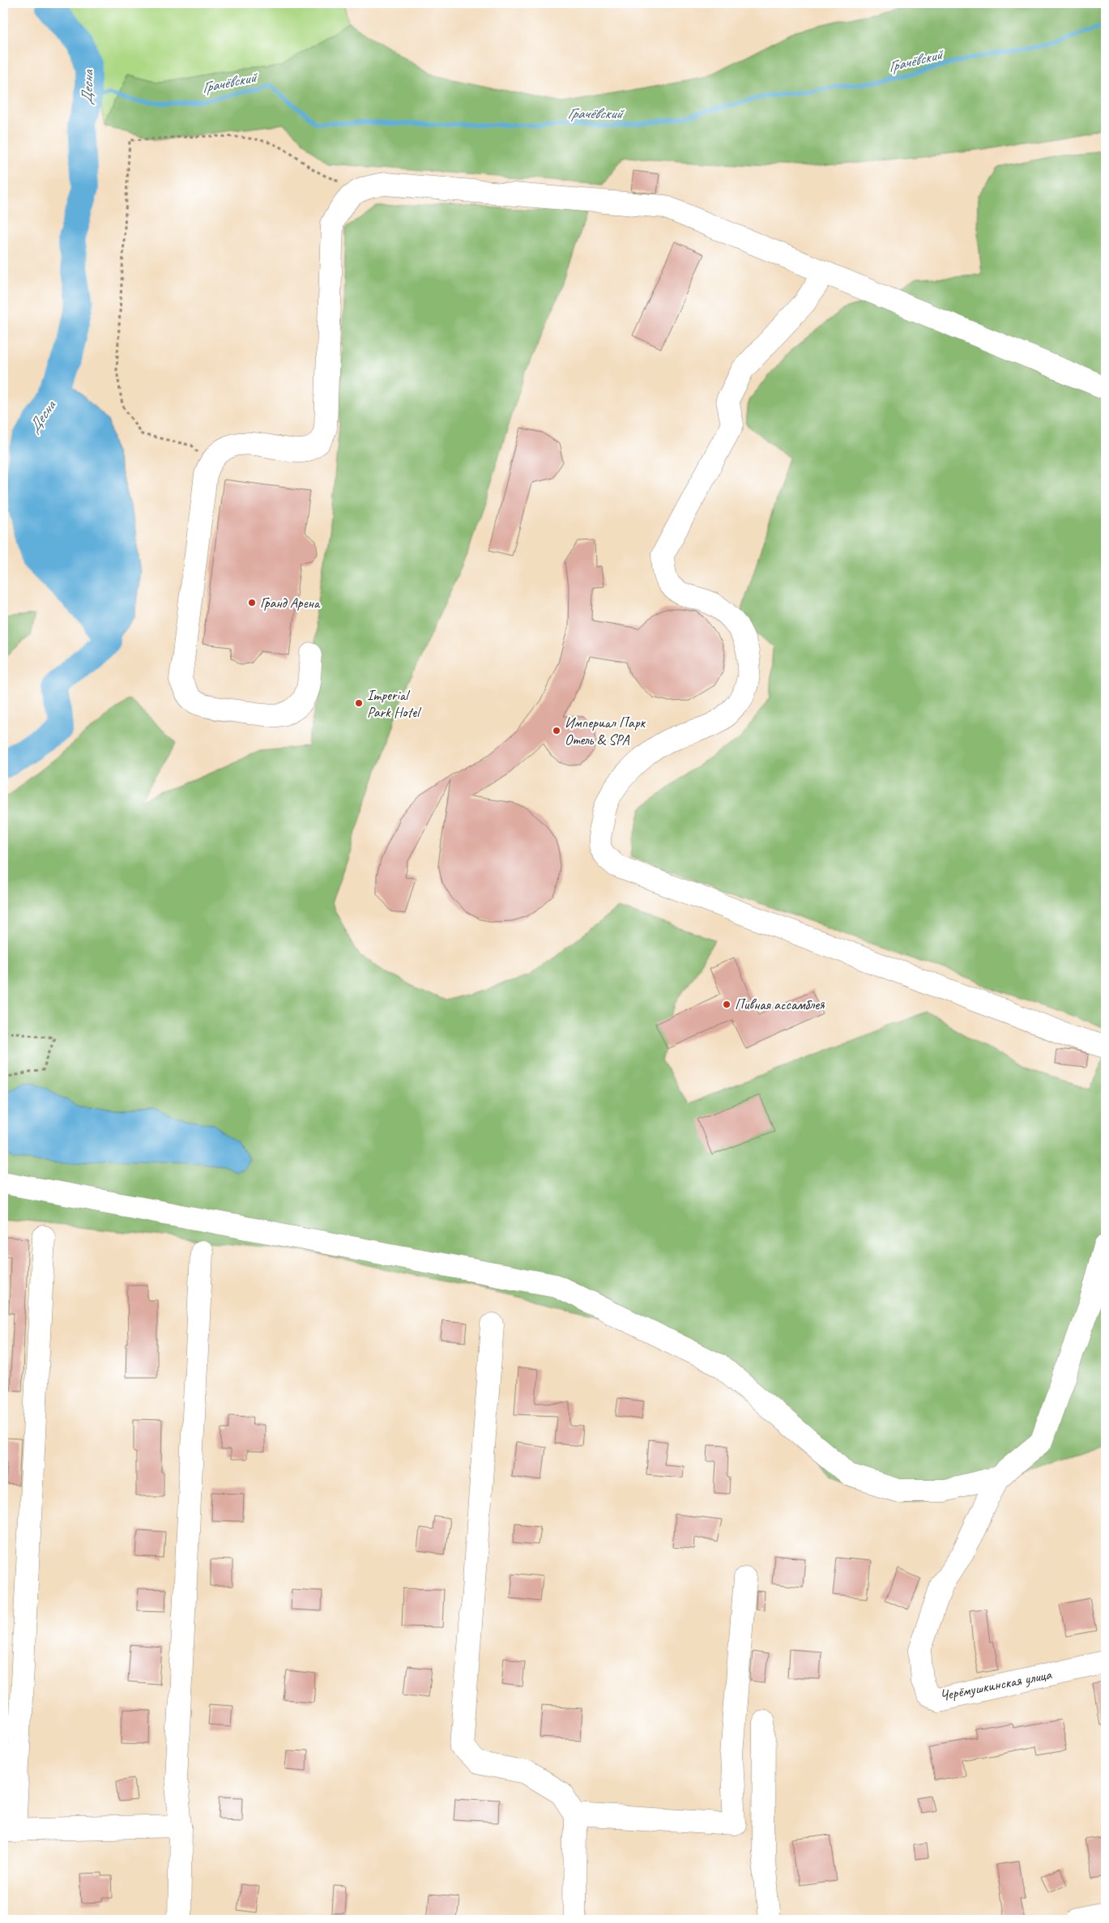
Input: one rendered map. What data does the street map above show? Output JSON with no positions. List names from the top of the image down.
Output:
{
  "streets": {
    "street": ["Черёмушкинская улица"]
  },
  "water": ["Грачёвский", "Десна"],
  "places": [
    "Гранд Арена",
    "Imperial Park Hotel",
    "Империал Парк Отель & SPA",
    "Пивная ассамблея"
  ]
}
